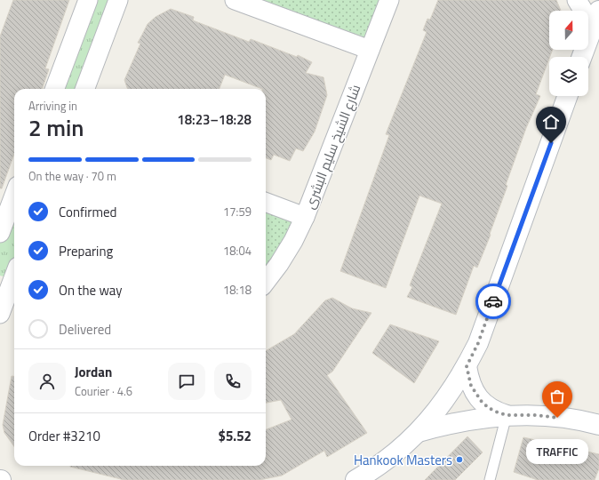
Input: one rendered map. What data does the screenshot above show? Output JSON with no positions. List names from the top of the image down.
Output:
{
  "streets": {
    "street": ["شارع الشيخ سليم البشرى"]
  },
  "places": ["TRAFFIC", "Hankook Masters"],
  "north": "top",
  "page": {
    "heading": ["2 min", "Arriving in", "18:23–18:28"],
    "panel": [
      "Jordan",
      "Courier · 4.6",
      "Order #3210",
      "$5.52"
    ],
    "bar": "On the way · 70 m",
    "list": [
      ["Confirmed", "17:59"],
      ["Preparing", "18:04"],
      ["On the way", "18:18"],
      "Delivered"
    ],
    "bubble": "TRAFFIC"
  }
}
